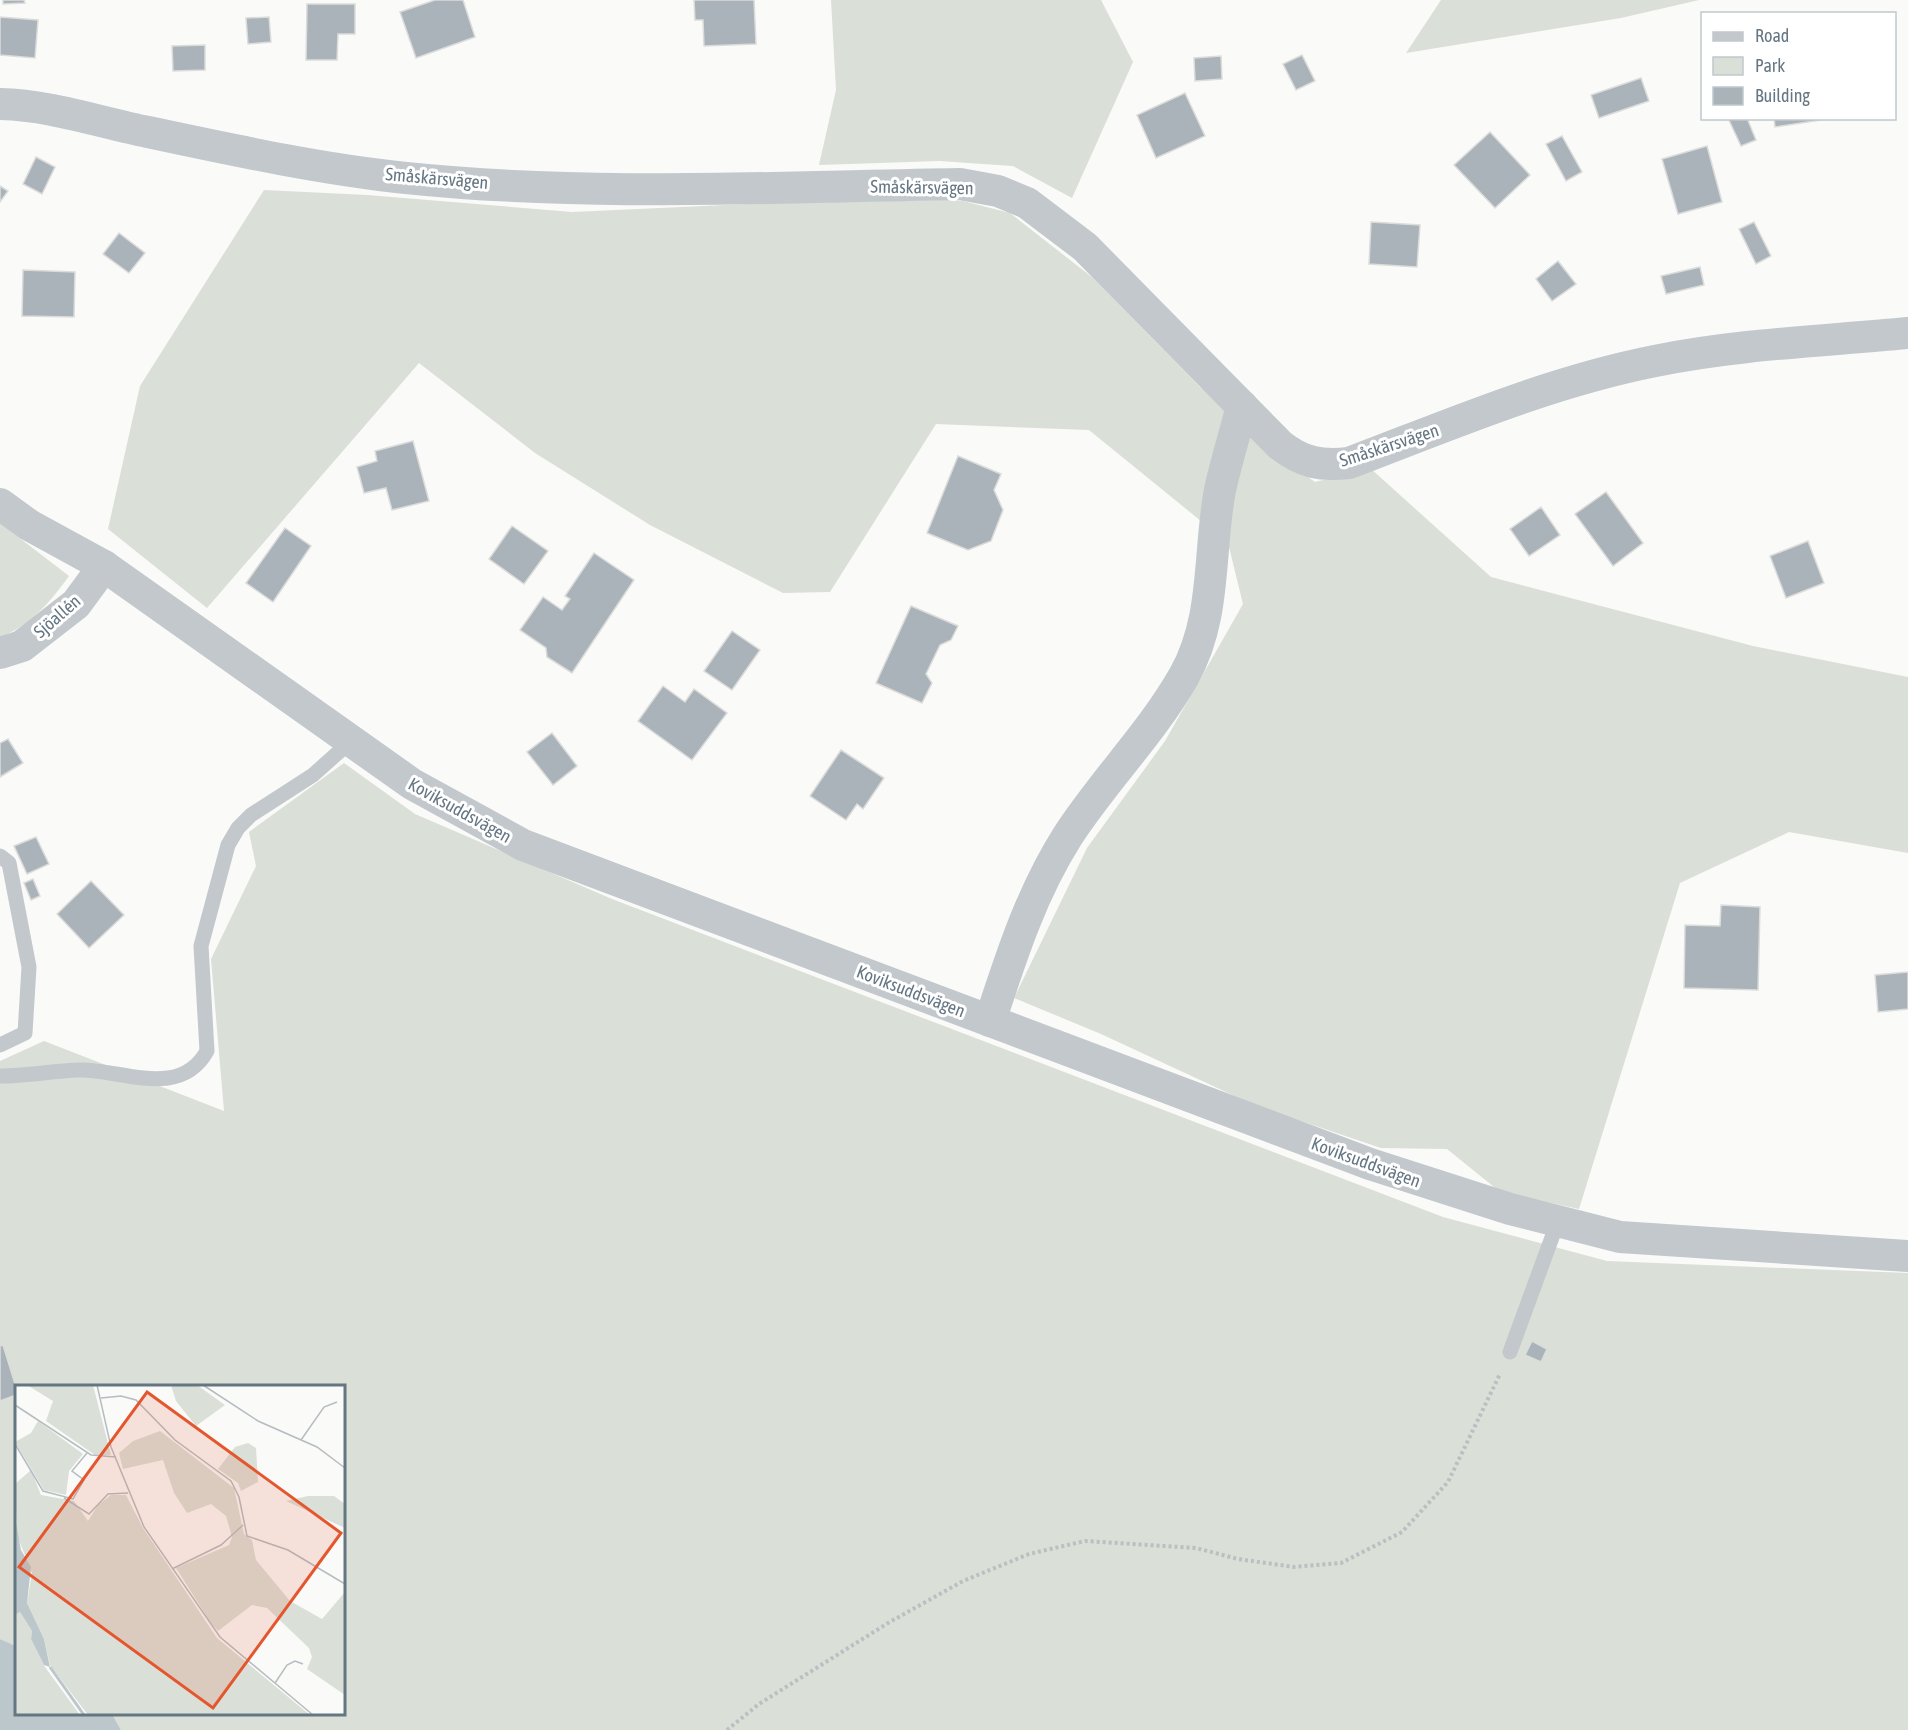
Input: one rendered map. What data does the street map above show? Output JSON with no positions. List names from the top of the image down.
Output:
{
  "streets": {
    "street": ["Småskärsvägen", "Sjöallén", "Koviksuddsvägen"]
  },
  "crossings": [
    ["Sjöallén", "Koviksuddsvägen"]
  ],
  "legend": ["Road", "Park", "Building"]
}
